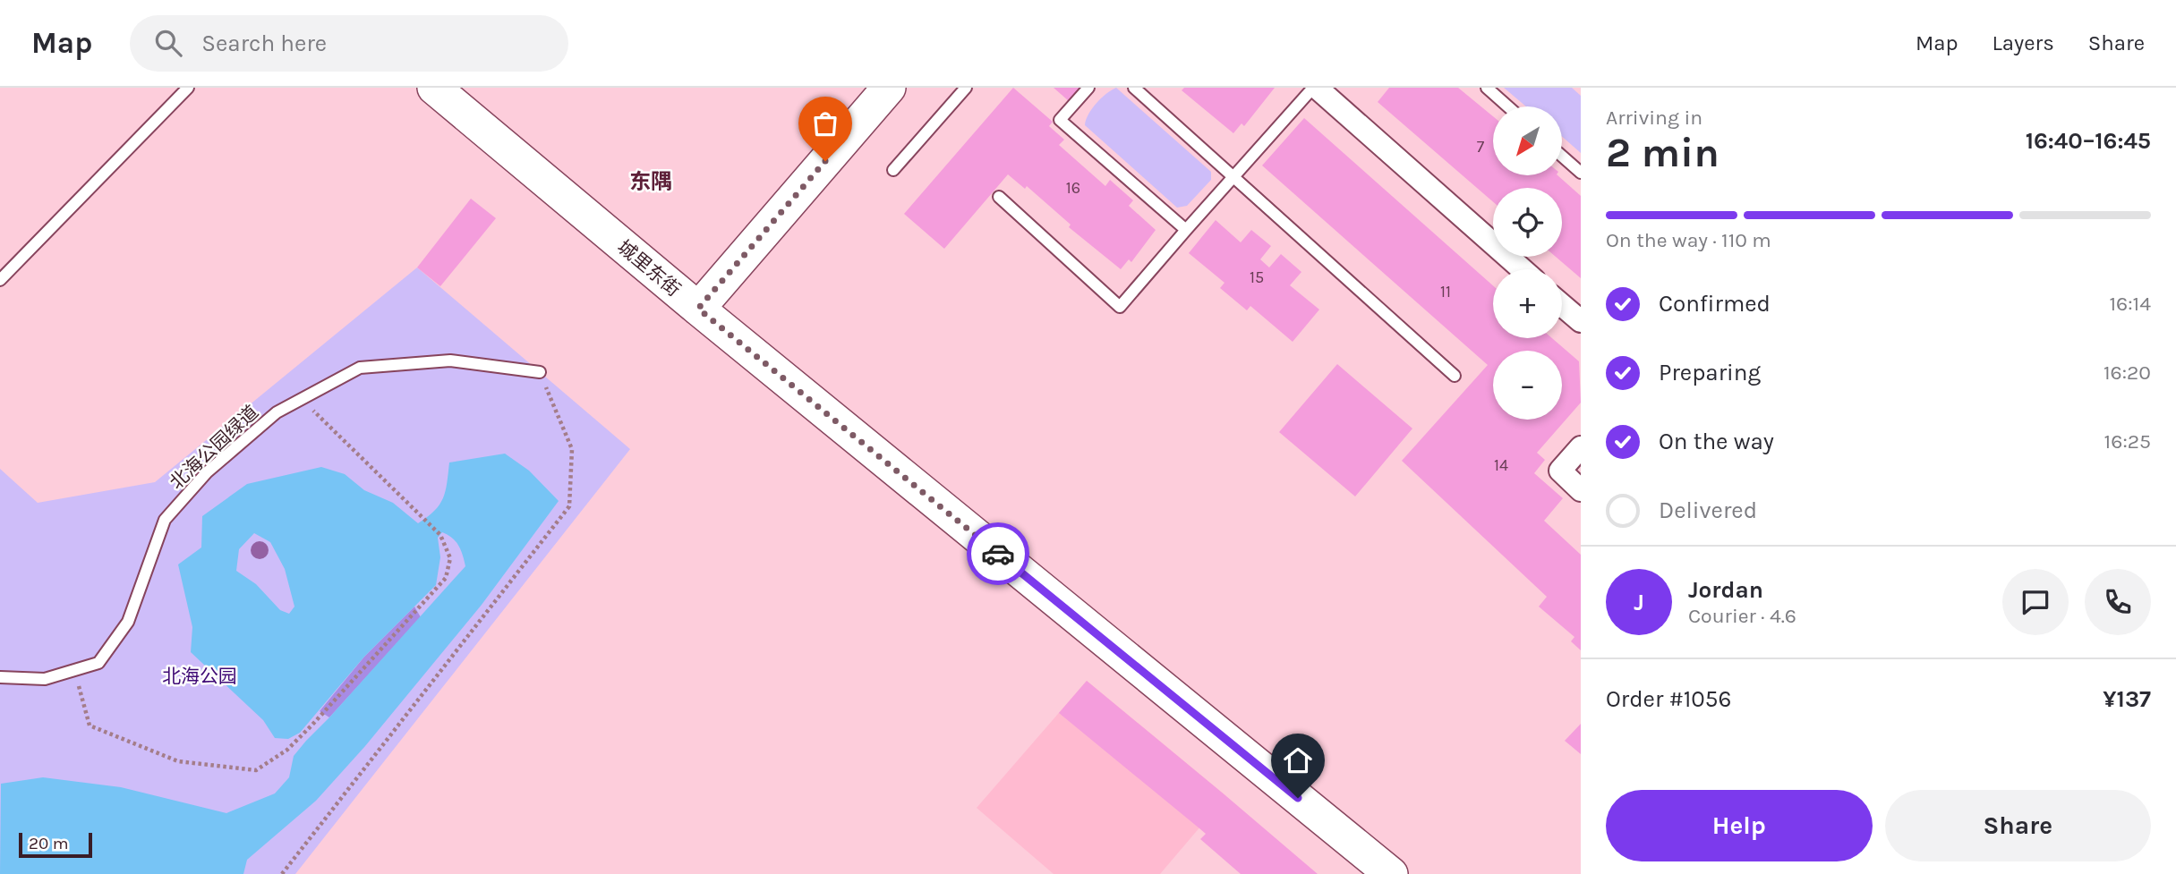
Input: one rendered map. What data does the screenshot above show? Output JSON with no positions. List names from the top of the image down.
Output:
{
  "streets": {
    "street": ["城里东街"],
    "lane": ["北海公园绿道"]
  },
  "districts": ["东隅"],
  "parks": ["北海公园"],
  "house_numbers": [
    "7",
    "16",
    "15",
    "11",
    "14"
  ],
  "scale_bar": "20 m",
  "north": "bottom left",
  "page": {
    "header": "Map",
    "search": "Search here",
    "nav": ["Map", "Layers", "Share"],
    "heading": ["2 min", "Arriving in", "16:40–16:45"],
    "panel": [
      "Jordan",
      "Courier · 4.6",
      "Order #1056",
      "¥137"
    ],
    "map_buttons": ["+", "−"],
    "bar": "On the way · 110 m",
    "list": [
      ["Confirmed", "16:14"],
      ["Preparing", "16:20"],
      ["On the way", "16:25"],
      "Delivered"
    ],
    "round": "J",
    "buttons": ["Help", "Share"],
    "scale": "20 m"
  }
}
